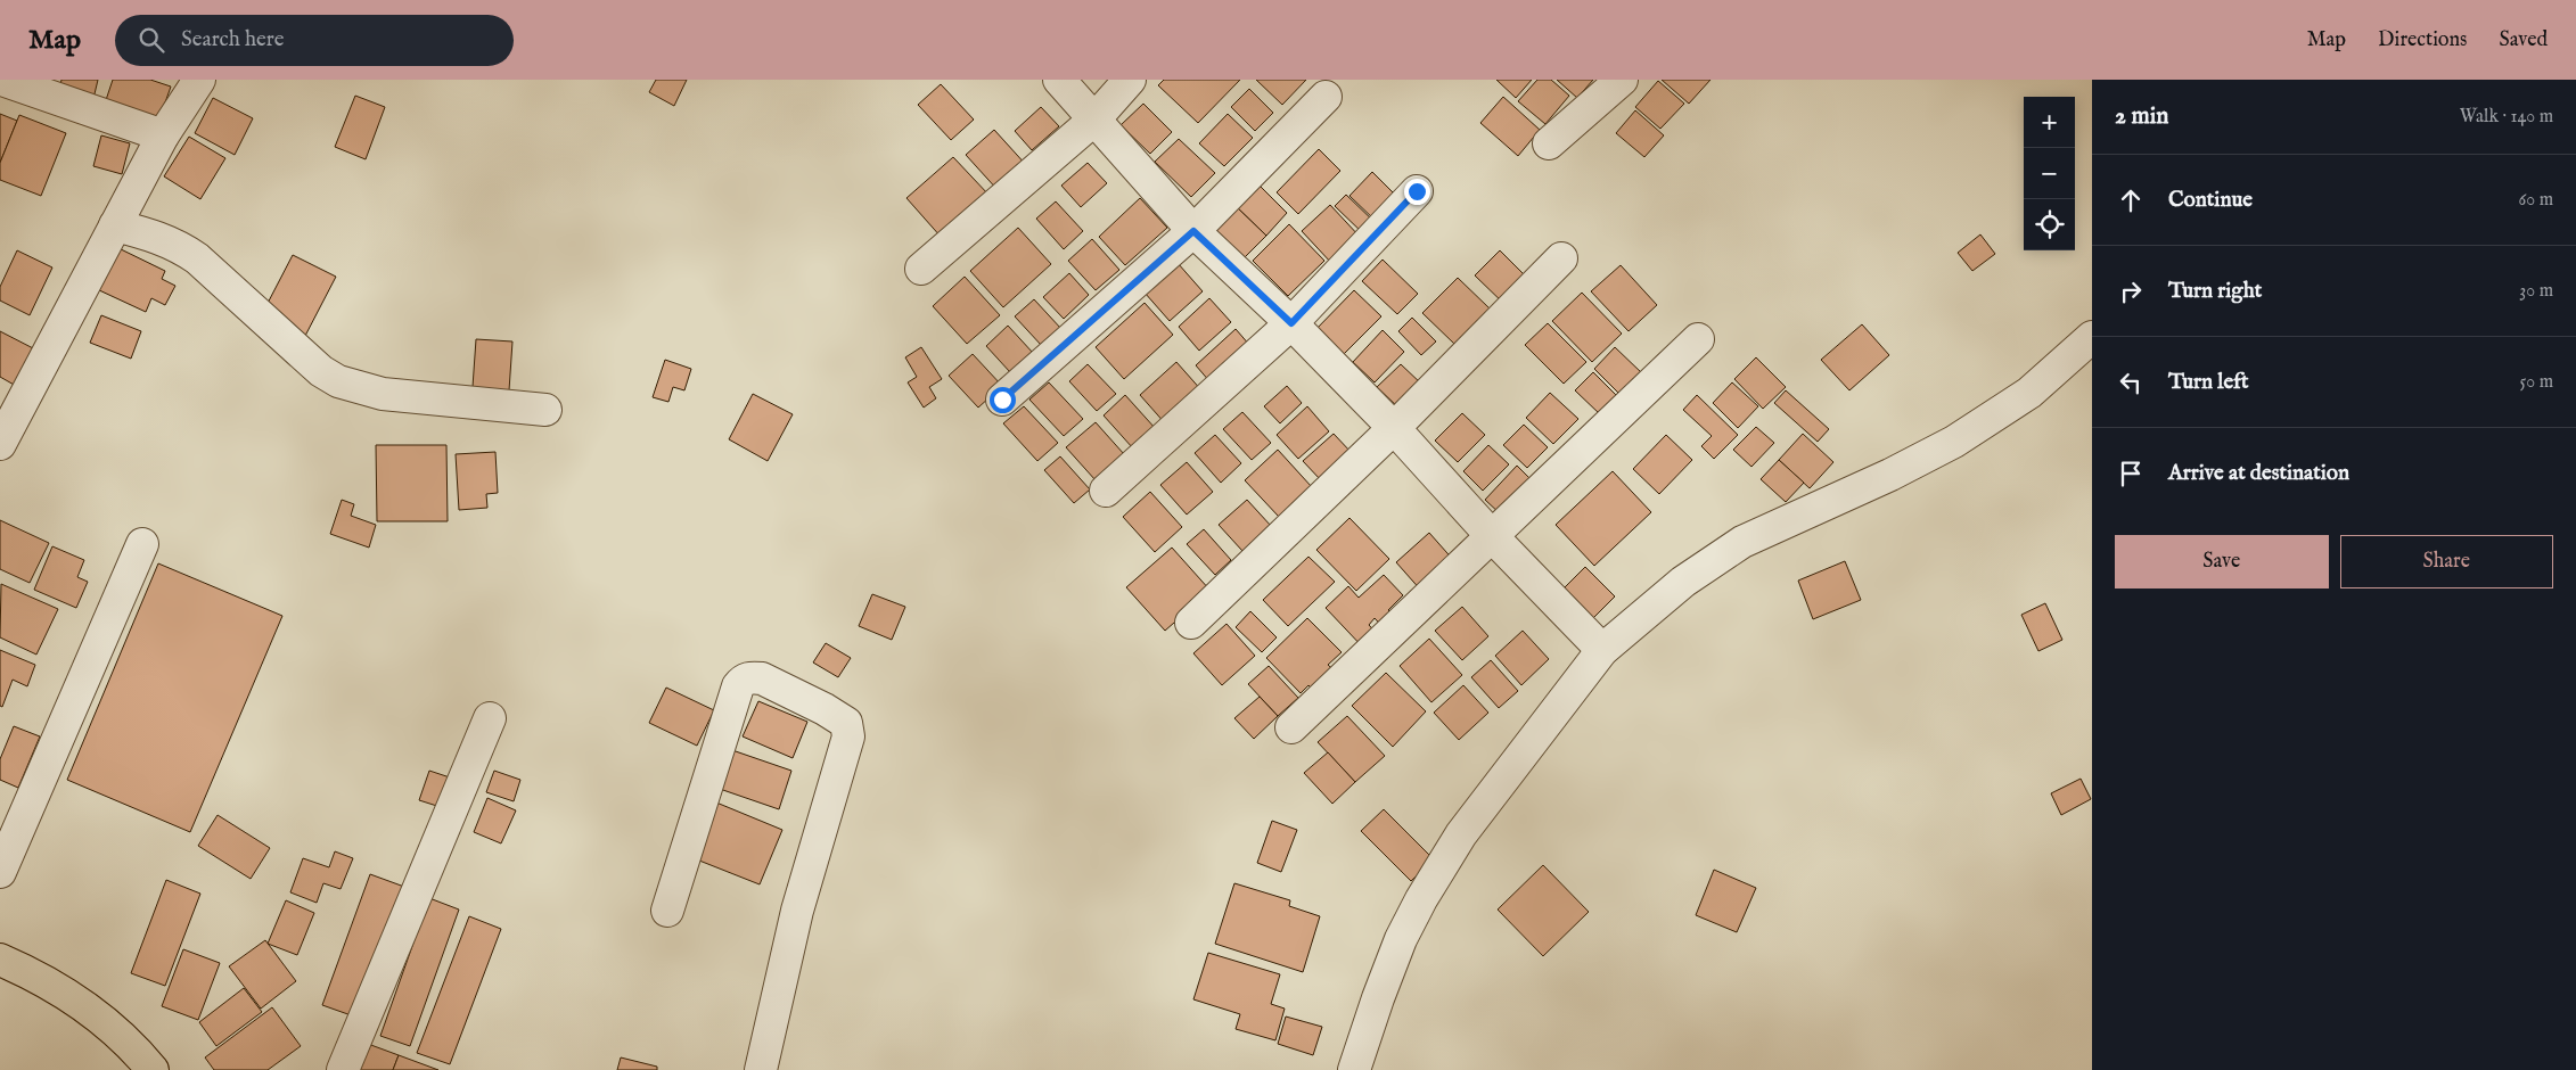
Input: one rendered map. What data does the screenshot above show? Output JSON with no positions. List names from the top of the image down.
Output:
{
  "page": {
    "header": "Map",
    "search": "Search here",
    "nav": ["Map", "Directions", "Saved"],
    "heading": ["2 min", "Walk · 140 m"],
    "map_buttons": ["+", "−"],
    "list": [
      ["Continue", "60 m"],
      ["Turn right", "30 m"],
      ["Turn left", "50 m"],
      "Arrive at destination"
    ],
    "buttons": ["Save", "Share"]
  }
}
